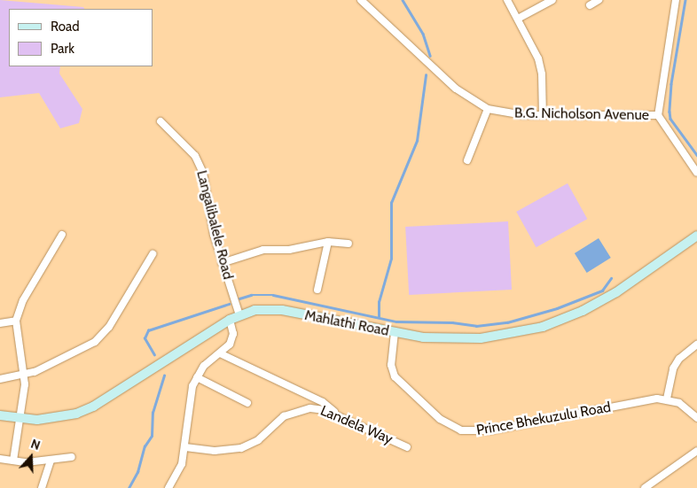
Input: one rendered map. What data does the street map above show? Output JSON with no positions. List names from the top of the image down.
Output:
{
  "streets": {
    "street": [
      "B.G. Nicholson Avenue",
      "Langalibalele Road",
      "Mahlathi Road",
      "Prince Bhekuzulu Road",
      "Landela Way"
    ]
  },
  "crossings": [
    ["Langalibalele Road", "Mahlathi Road"],
    ["Mahlathi Road", "Prince Bhekuzulu Road"]
  ],
  "legend": ["Road", "Park"],
  "north": "top"
}
